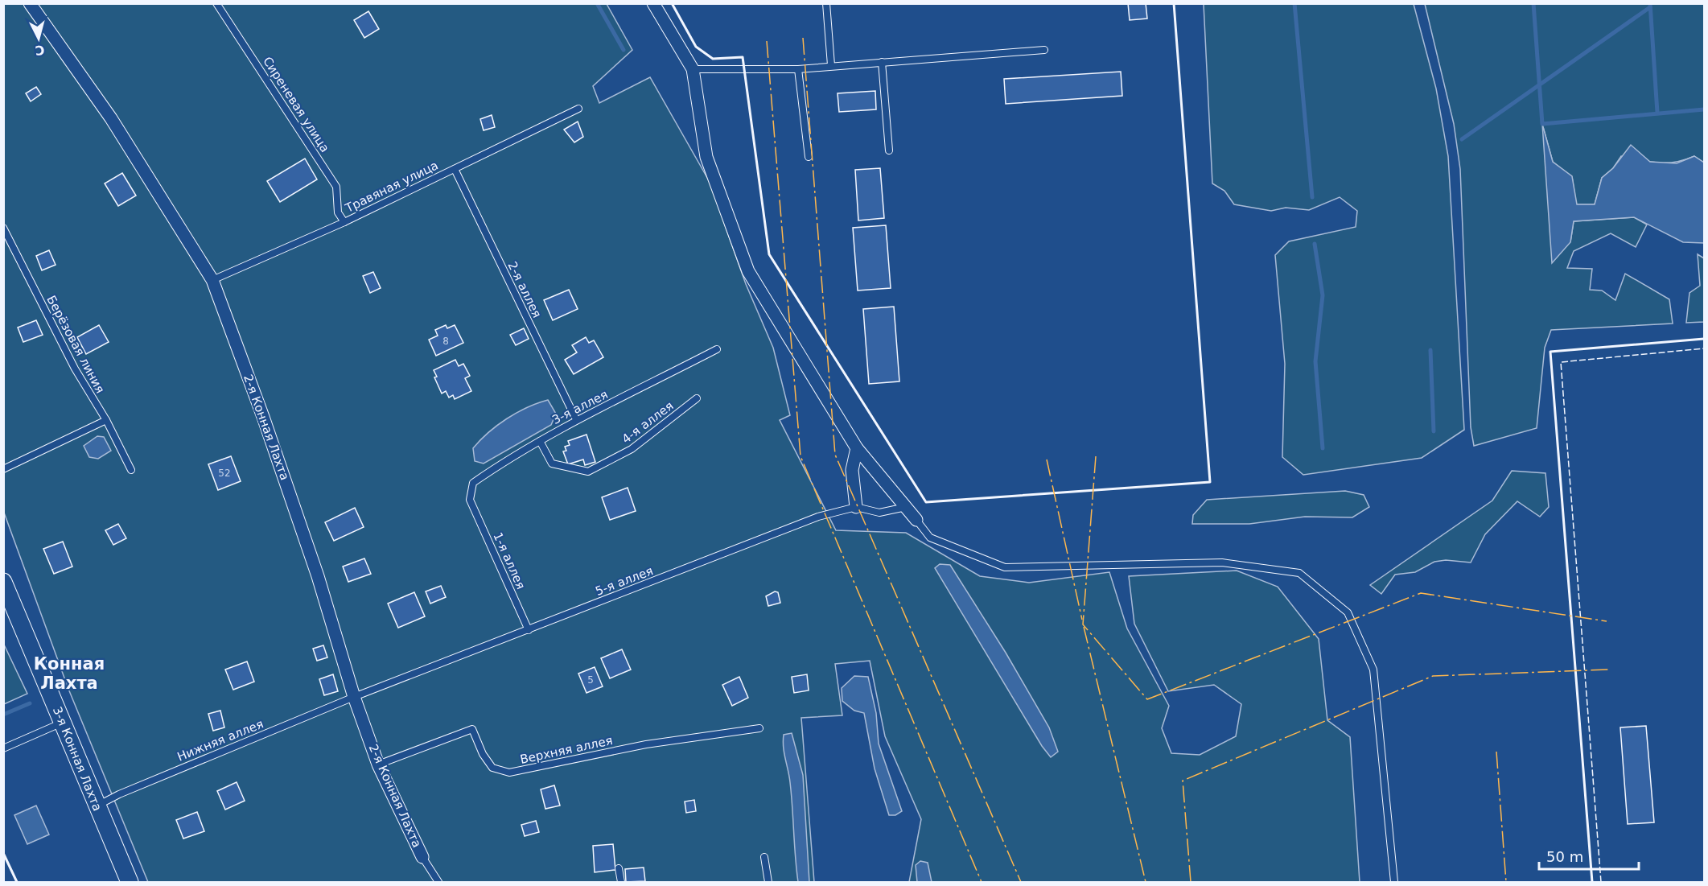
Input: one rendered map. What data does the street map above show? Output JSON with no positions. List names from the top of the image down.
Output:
{
  "streets": {
    "main road": ["3-я Конная Лахта"],
    "street": ["2-я Конная Лахта"],
    "lane": [
      "Сиреневая улица",
      "Травяная улица",
      "2-я аллея",
      "Берёзовая линия",
      "3-я аллея",
      "4-я аллея",
      "1-я аллея",
      "5-я аллея",
      "Нижняя аллея",
      "Верхняя аллея"
    ]
  },
  "crossings": [
    ["Сиреневая улица", "Травяная улица"],
    ["Травяная улица", "2-я аллея"],
    ["Травяная улица", "2-я Конная Лахта"],
    ["2-я аллея", "3-я аллея"],
    ["3-я аллея", "4-я аллея"],
    ["3-я аллея", "1-я аллея"],
    ["2-я Конная Лахта", "5-я аллея"],
    ["2-я Конная Лахта", "Нижняя аллея"],
    ["2-я Конная Лахта", "Верхняя аллея"],
    ["1-я аллея", "5-я аллея"],
    ["5-я аллея", "Нижняя аллея"],
    ["Нижняя аллея", "3-я Конная Лахта"]
  ],
  "districts": ["Конная Лахта"],
  "house_numbers": ["8", "52", "5"],
  "scale_bar": "50 m",
  "north": "bottom"
}
